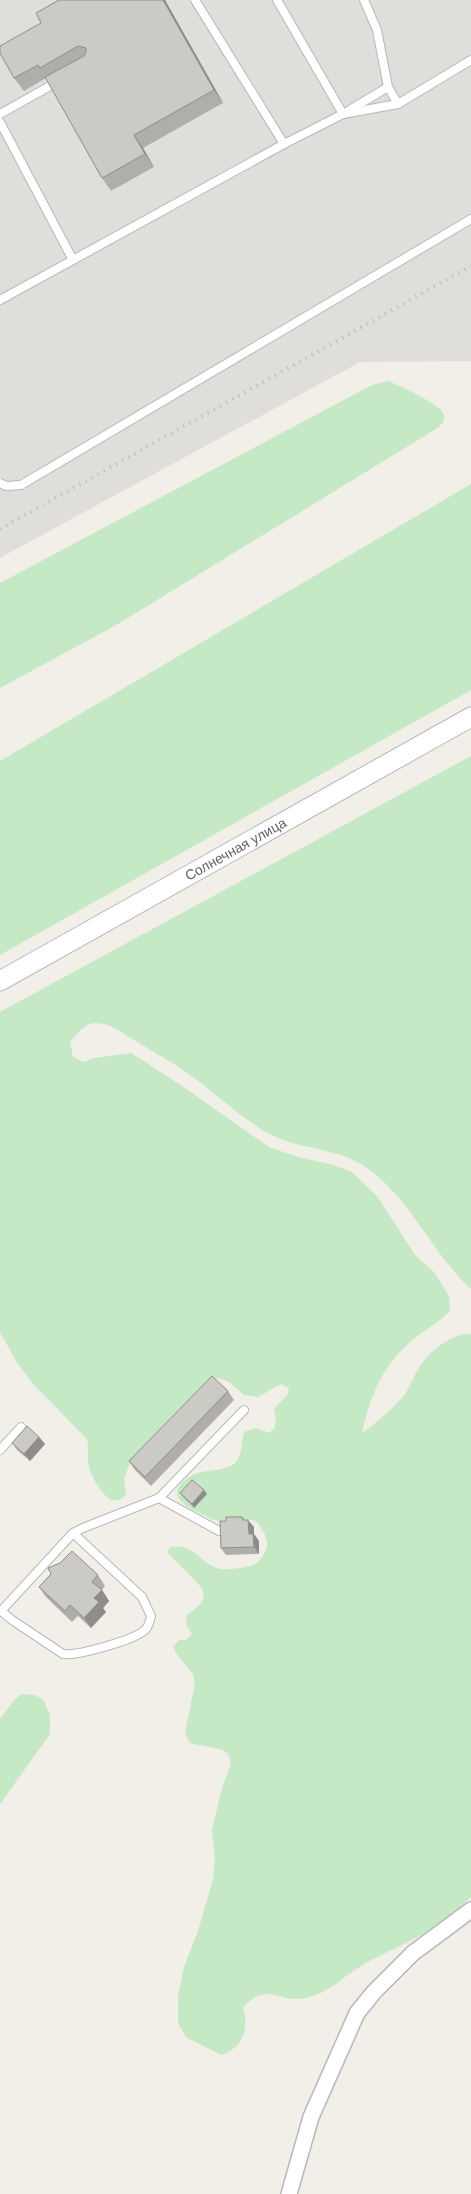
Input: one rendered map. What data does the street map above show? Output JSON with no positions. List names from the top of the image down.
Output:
{
  "streets": {
    "street": ["Солнечная улица"]
  }
}
